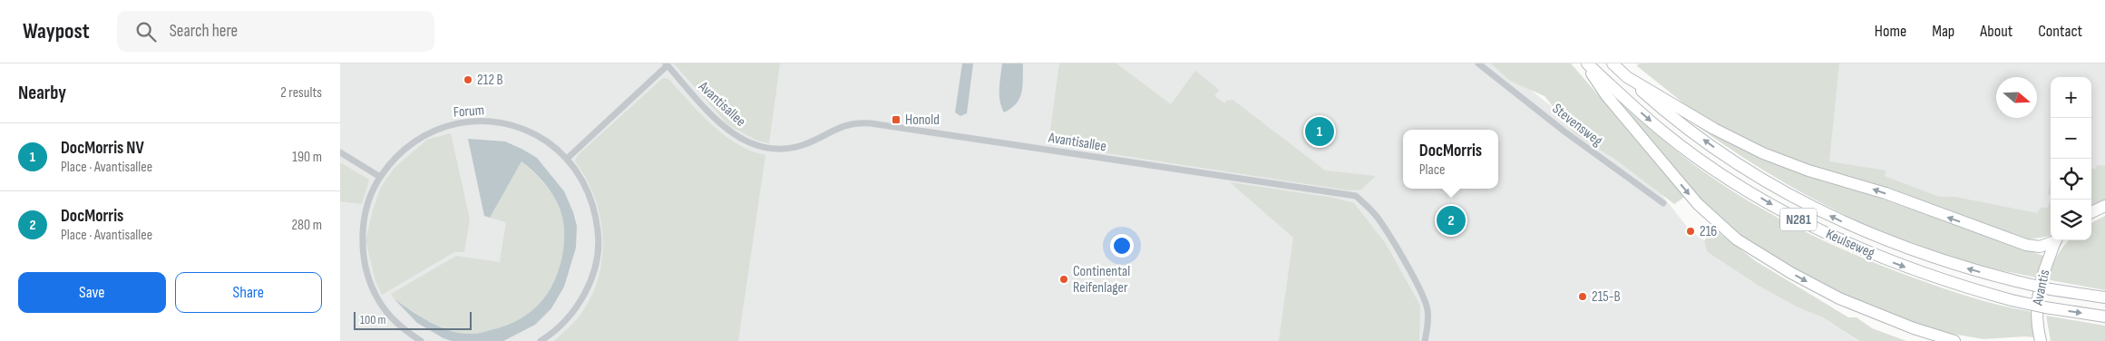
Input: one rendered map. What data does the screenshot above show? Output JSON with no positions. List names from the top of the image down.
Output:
{
  "streets": {
    "highway": ["N281", "Keulseweg", "Avantis"],
    "street": ["Avantisallee", "Forum", "Stevensweg"]
  },
  "crossings": [
    ["N281", "Keulseweg"]
  ],
  "places": {
    "other": [
      "212 B",
      "216",
      "Continental Reifenlager",
      "215-B"
    ],
    "transit": ["Honold"]
  },
  "scale_bar": "100 m",
  "north": "right",
  "page": {
    "header": "Waypost",
    "search": "Search here",
    "nav": [
      "Home",
      "Map",
      "About",
      "Contact"
    ],
    "heading": ["Nearby", "2 results"],
    "map_buttons": ["+", "−"],
    "pins": ["1", "2"],
    "list": [
      {
        "mark": "1",
        "name": "DocMorris NV",
        "note": "Place · Avantisallee",
        "value": "190 m"
      },
      {
        "mark": "2",
        "name": "DocMorris",
        "note": "Place · Avantisallee",
        "value": "280 m"
      }
    ],
    "popup": ["DocMorris", "Place"],
    "buttons": ["Save", "Share"],
    "scale": "100 m"
  }
}
